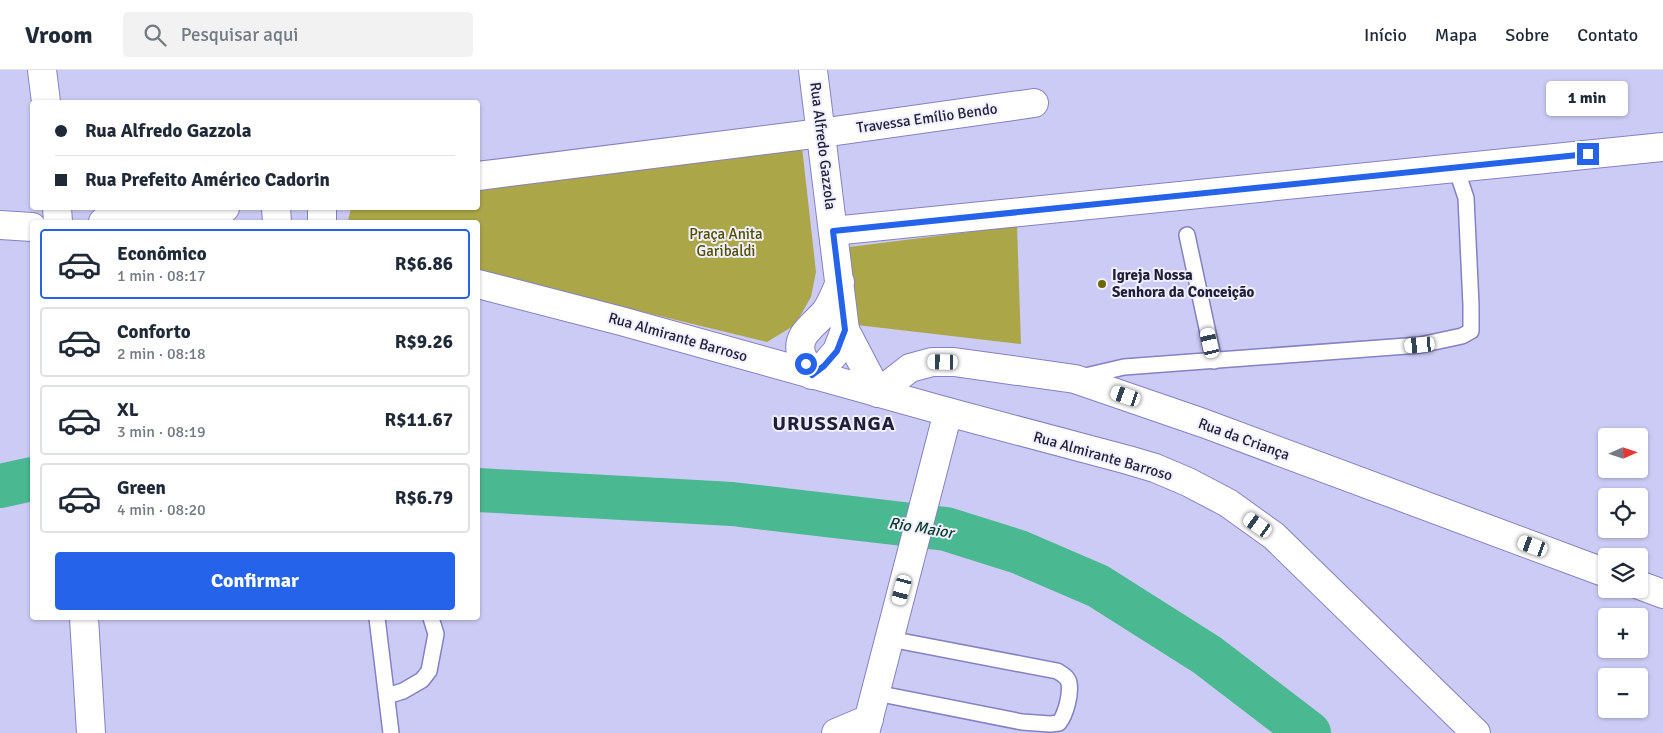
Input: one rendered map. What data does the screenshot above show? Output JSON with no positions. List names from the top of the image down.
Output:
{
  "streets": {
    "street": [
      "Travessa Emílio Bendo",
      "Rua Alfredo Gazzola",
      "Rua Almirante Barroso",
      "Rua da Criança"
    ]
  },
  "crossings": [
    ["Travessa Emílio Bendo", "Rua Alfredo Gazzola"],
    ["Rua Alfredo Gazzola", "Rua Almirante Barroso"],
    ["Rua Almirante Barroso", "Rua da Criança"]
  ],
  "districts": ["URUSSANGA"],
  "water": ["Rio Maior"],
  "parks": ["Praça Anita Garibaldi"],
  "places": ["Igreja Nossa Senhora da Conceição"],
  "north": "right",
  "page": {
    "header": "Vroom",
    "search": "Pesquisar aqui",
    "nav": [
      "Início",
      "Mapa",
      "Sobre",
      "Contato"
    ],
    "bubble": "1 min",
    "banner": ["Rua Alfredo Gazzola", "Rua Prefeito Américo Cadorin"],
    "list": [
      {
        "name": "Econômico",
        "note": "1 min · 08:17",
        "value": "R$6.86"
      },
      {
        "name": "Conforto",
        "note": "2 min · 08:18",
        "value": "R$9.26"
      },
      {
        "name": "XL",
        "note": "3 min · 08:19",
        "value": "R$11.67"
      },
      {
        "name": "Green",
        "note": "4 min · 08:20",
        "value": "R$6.79"
      }
    ],
    "map_buttons": ["+", "−"],
    "buttons": "Confirmar"
  }
}
